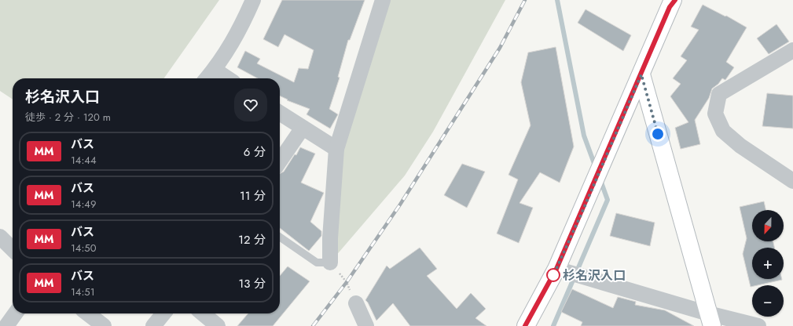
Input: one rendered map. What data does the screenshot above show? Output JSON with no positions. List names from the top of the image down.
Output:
{
  "places": ["杉名沢入口"],
  "lines": ["bus line MM"],
  "north": "bottom",
  "page": {
    "heading": ["杉名沢入口", "徒歩 · 2 分 · 120 m"],
    "list": [
      {
        "mark": "MM",
        "name": "バス",
        "note": "14:44",
        "value": "6 分"
      },
      {
        "mark": "MM",
        "name": "バス",
        "note": "14:49",
        "value": "11 分"
      },
      {
        "mark": "MM",
        "name": "バス",
        "note": "14:50",
        "value": "12 分"
      },
      {
        "mark": "MM",
        "name": "バス",
        "note": "14:51",
        "value": "13 分"
      }
    ],
    "map_buttons": ["+", "−"]
  }
}
